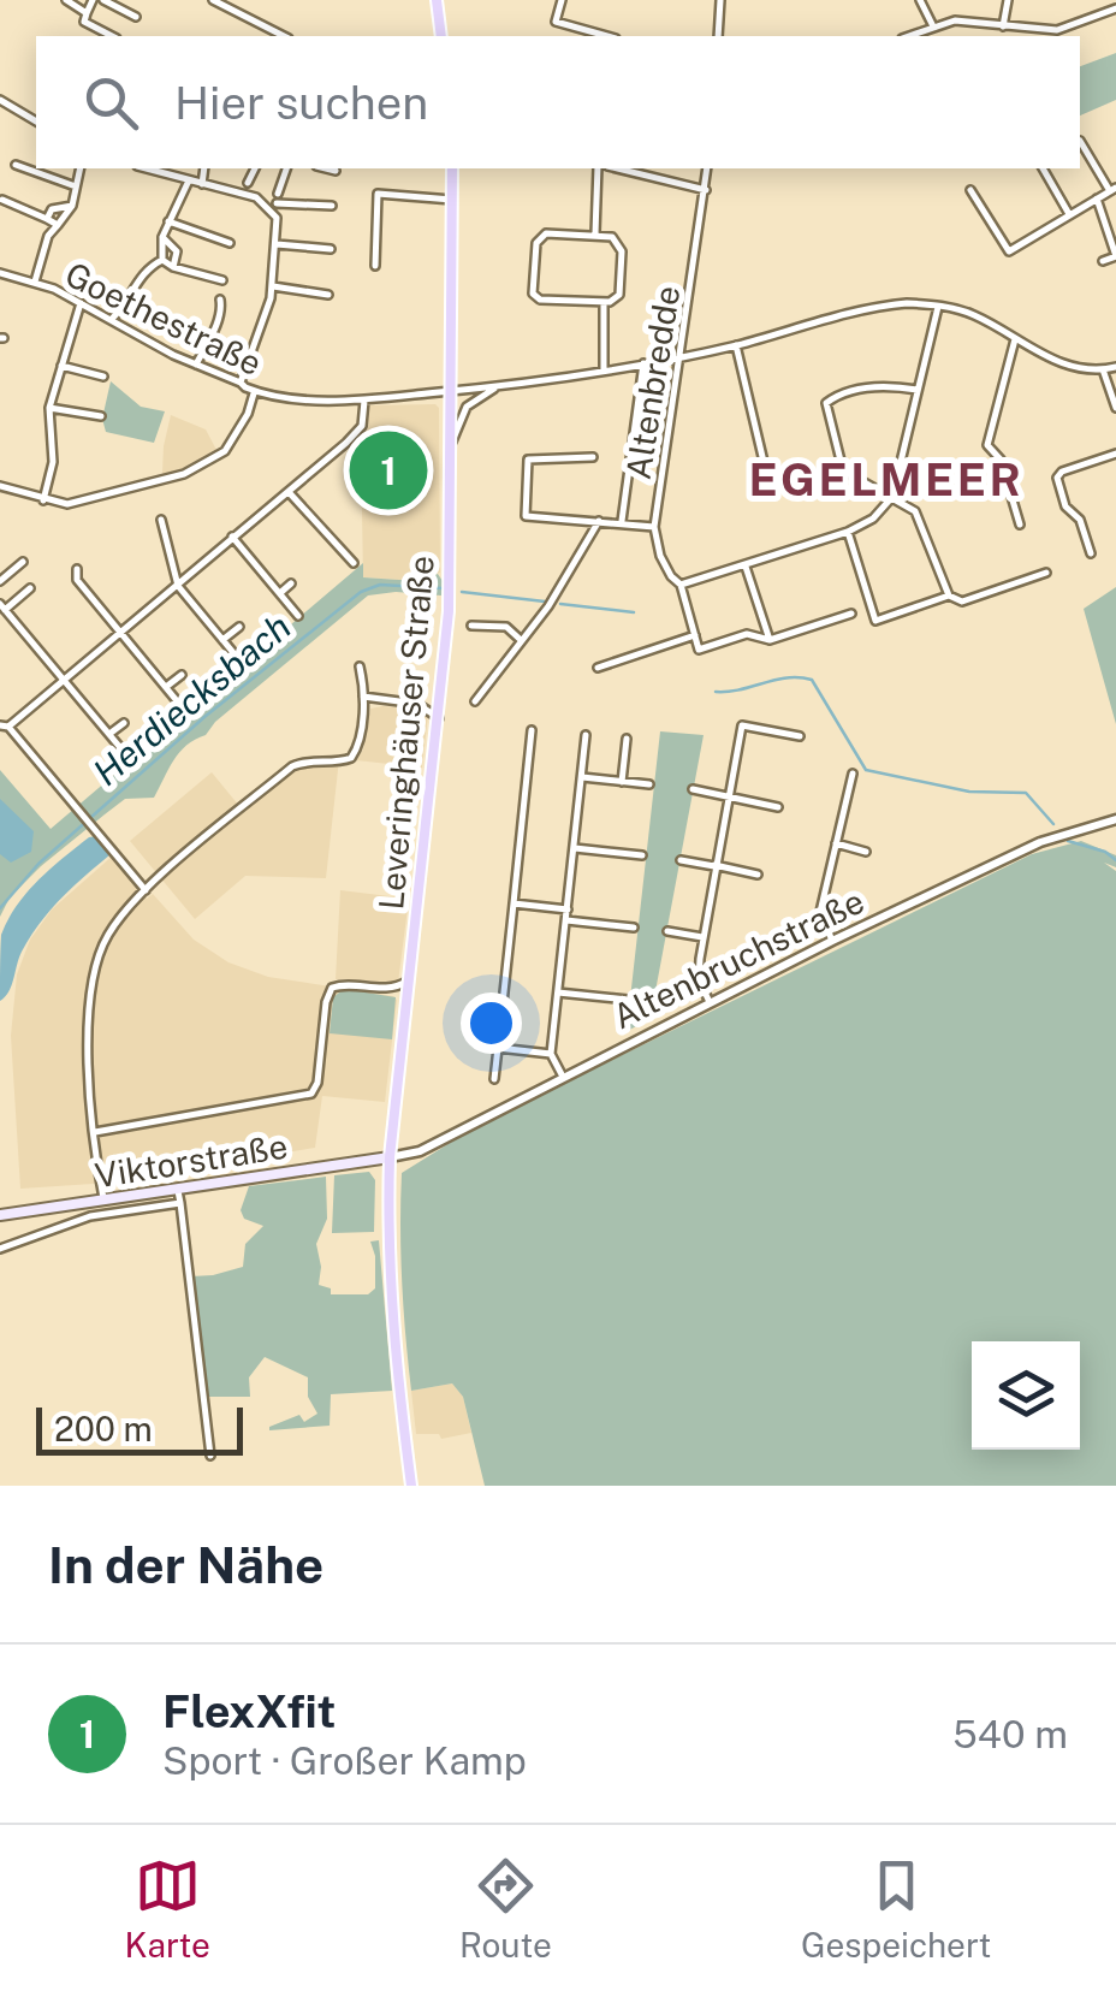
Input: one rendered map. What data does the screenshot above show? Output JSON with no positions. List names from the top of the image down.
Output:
{
  "streets": {
    "main road": ["Leveringhäuser Straße", "Viktorstraße"],
    "street": ["Goethestraße", "Altenbredde", "Altenbruchstraße"]
  },
  "crossings": [
    ["Goethestraße", "Leveringhäuser Straße"],
    ["Leveringhäuser Straße", "Altenbruchstraße"],
    ["Leveringhäuser Straße", "Viktorstraße"],
    ["Altenbruchstraße", "Viktorstraße"]
  ],
  "districts": ["EGELMEER"],
  "water": ["Herdiecksbach"],
  "scale_bar": "200 m",
  "page": {
    "search": "Hier suchen",
    "pins": "1",
    "scale": "200 m",
    "heading": "In der Nähe",
    "list": [
      {
        "mark": "1",
        "name": "FlexXfit",
        "note": "Sport · Großer Kamp",
        "value": "540 m"
      }
    ],
    "nav": ["Karte", "Route", "Gespeichert"]
  }
}
